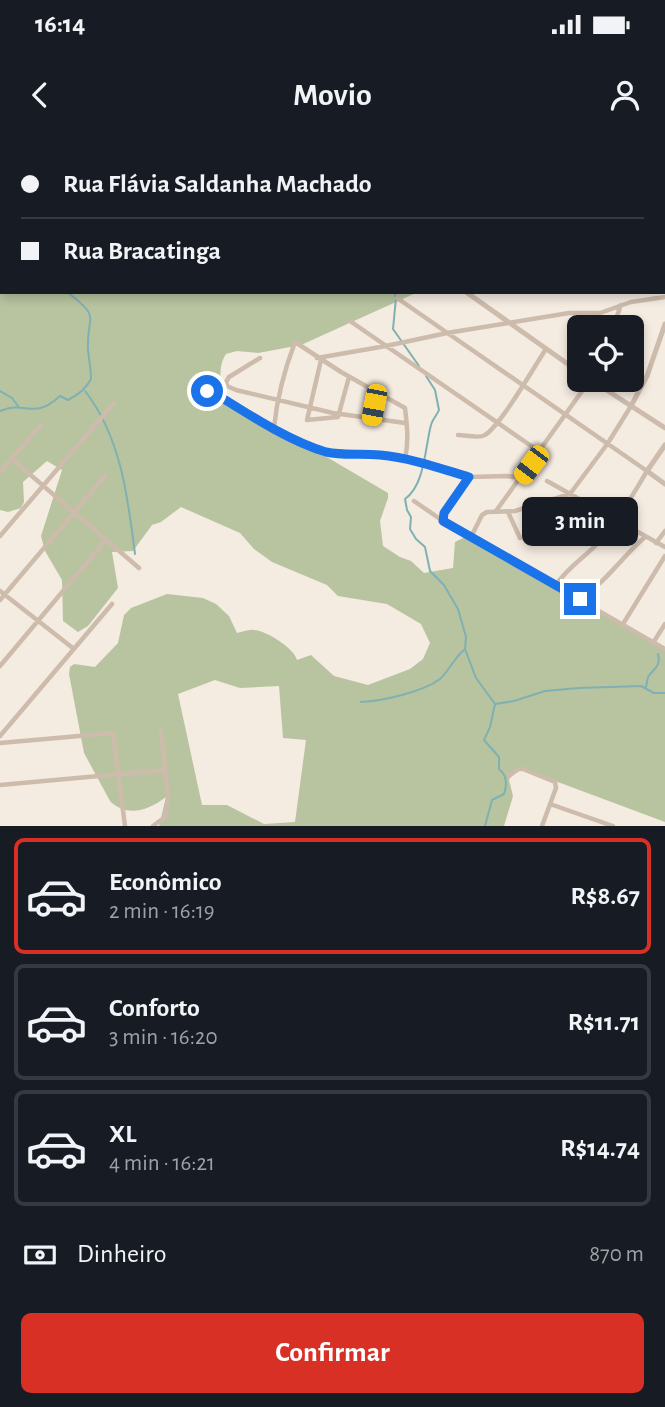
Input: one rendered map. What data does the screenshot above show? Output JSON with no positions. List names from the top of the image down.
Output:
{
  "page": {
    "status": "16:14",
    "header": "Movio",
    "banner": ["Rua Flávia Saldanha Machado", "Rua Bracatinga"],
    "bubble": "3 min",
    "list": [
      {
        "name": "Econômico",
        "note": "2 min · 16:19",
        "value": "R$8.67"
      },
      {
        "name": "Conforto",
        "note": "3 min · 16:20",
        "value": "R$11.71"
      },
      {
        "name": "XL",
        "note": "4 min · 16:21",
        "value": "R$14.74"
      }
    ],
    "pay": ["Dinheiro", "870 m"],
    "buttons": "Confirmar"
  }
}
